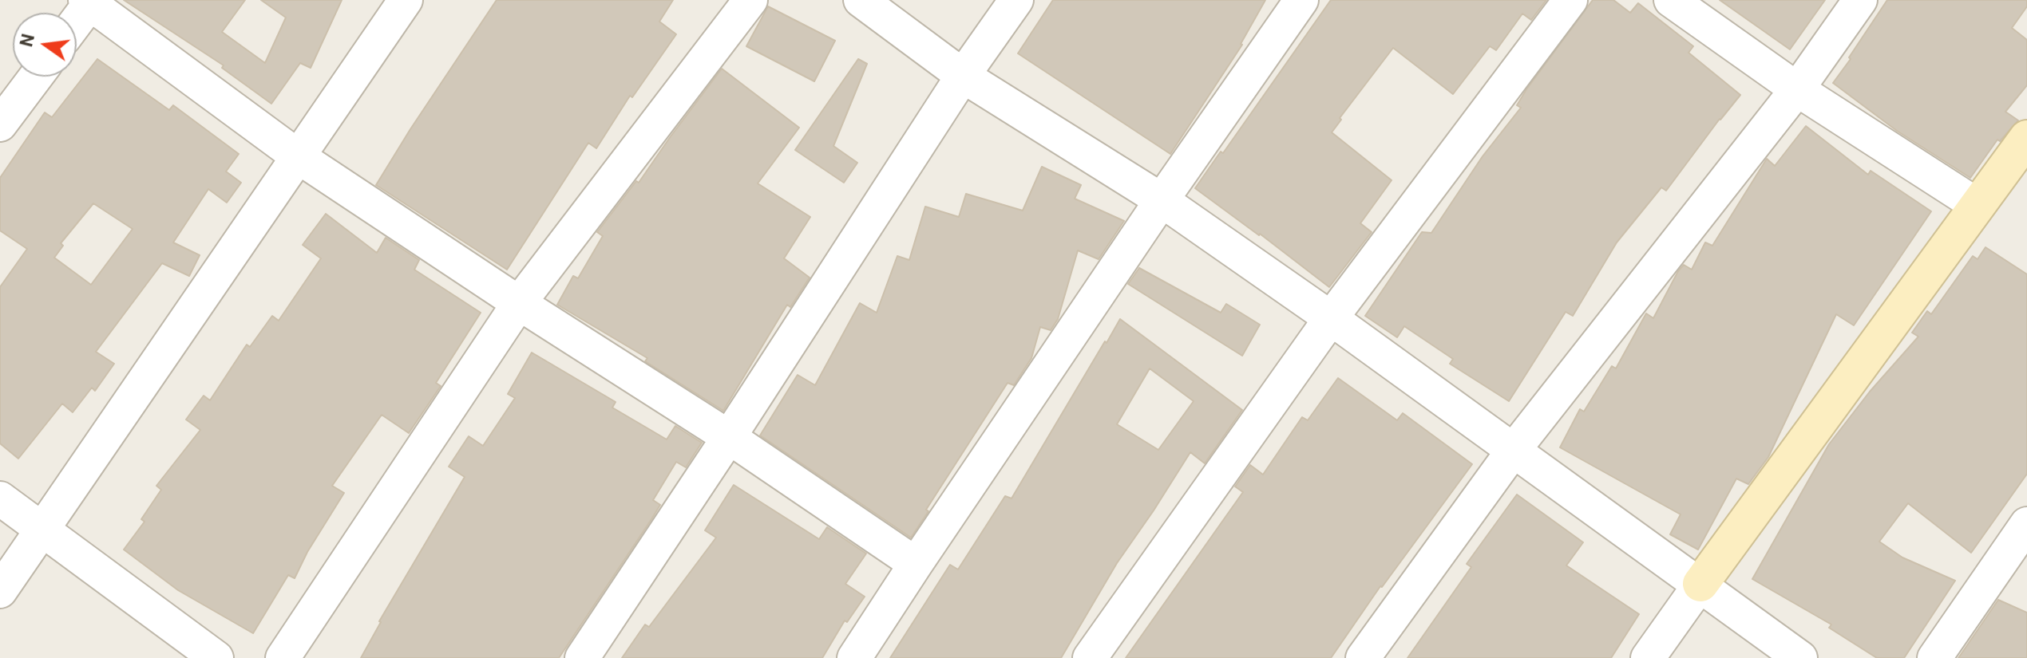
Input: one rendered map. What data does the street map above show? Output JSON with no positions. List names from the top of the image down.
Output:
{
  "north": "left"
}
